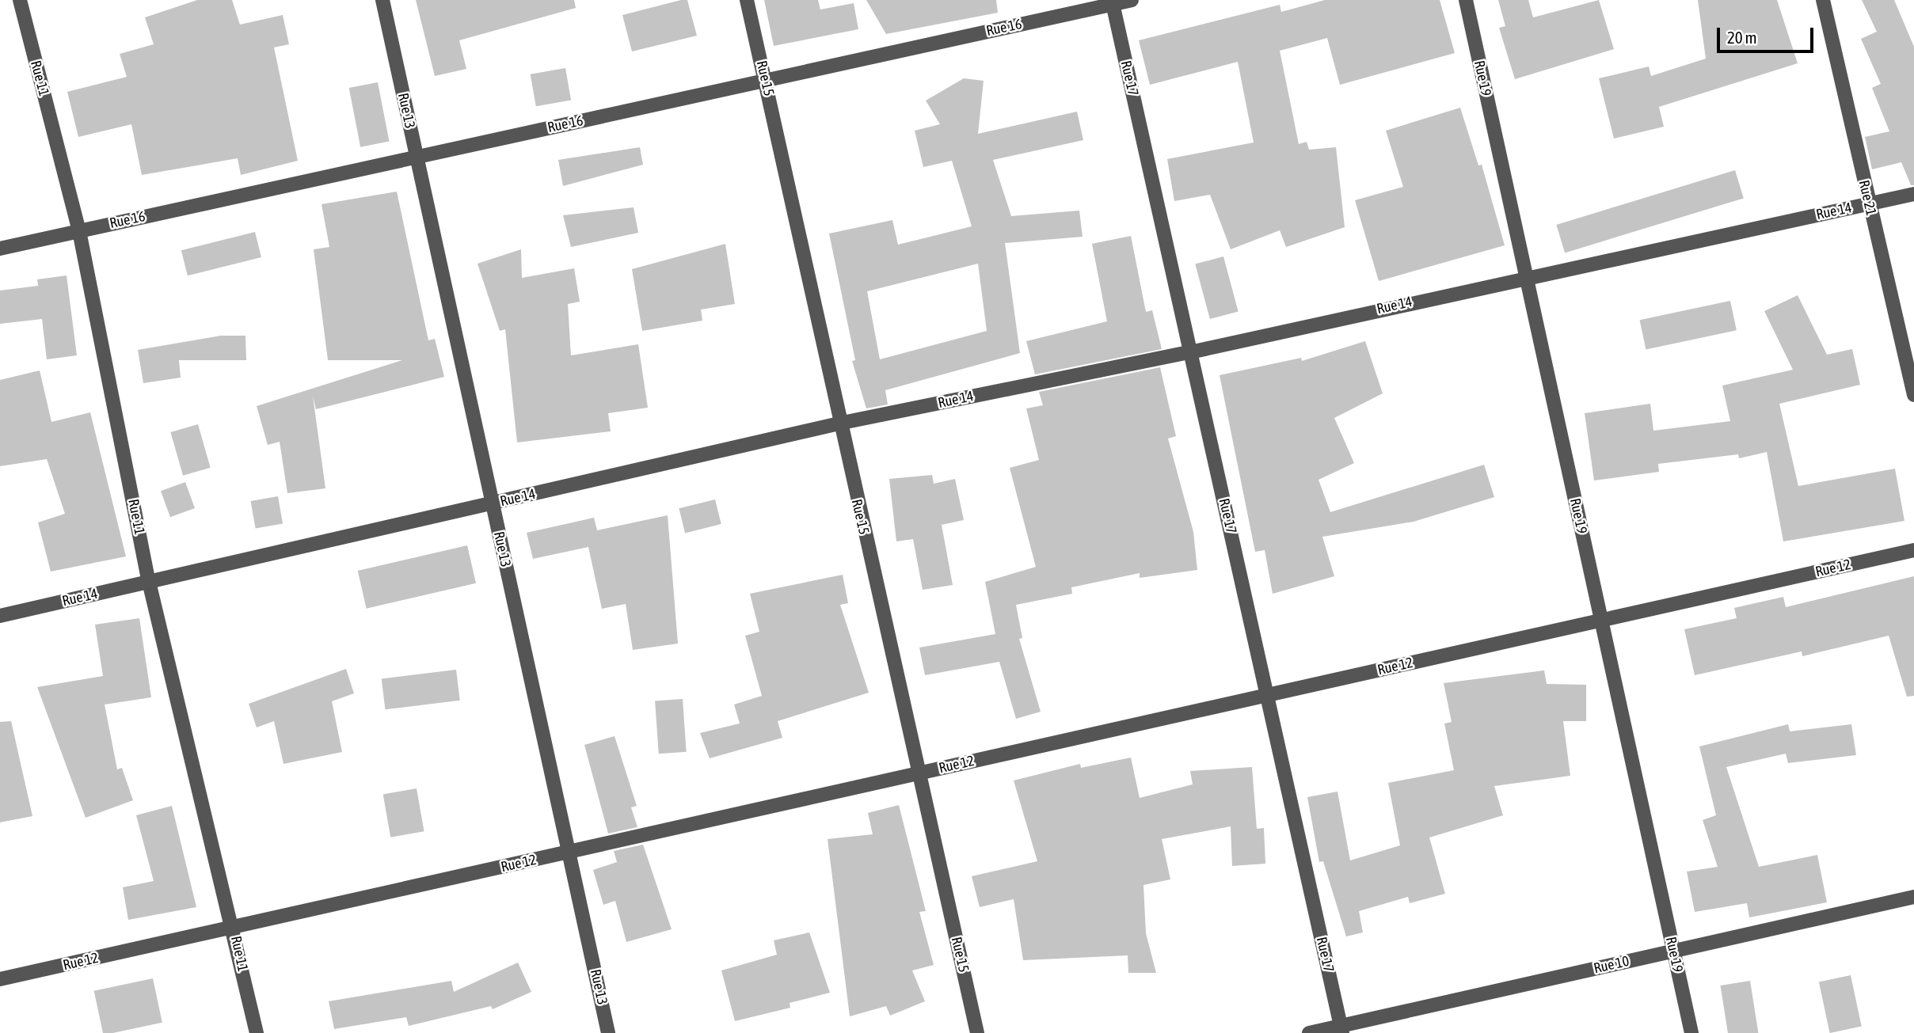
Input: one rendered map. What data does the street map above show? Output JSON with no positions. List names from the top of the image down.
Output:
{
  "streets": {
    "street": [
      "Rue 16",
      "Rue 11",
      "Rue 15",
      "Rue 17",
      "Rue 19",
      "Rue 13",
      "Rue 21",
      "Rue 14",
      "Rue 12",
      "Rue 10"
    ]
  },
  "crossings": [
    ["Rue 16", "Rue 11"],
    ["Rue 16", "Rue 15"],
    ["Rue 16", "Rue 17"],
    ["Rue 16", "Rue 13"],
    ["Rue 11", "Rue 14"],
    ["Rue 11", "Rue 12"],
    ["Rue 15", "Rue 14"],
    ["Rue 15", "Rue 12"],
    ["Rue 17", "Rue 14"],
    ["Rue 17", "Rue 12"],
    ["Rue 17", "Rue 10"],
    ["Rue 19", "Rue 14"],
    ["Rue 19", "Rue 12"],
    ["Rue 19", "Rue 10"],
    ["Rue 13", "Rue 14"],
    ["Rue 13", "Rue 12"],
    ["Rue 21", "Rue 14"]
  ],
  "scale_bar": "20 m"
}
